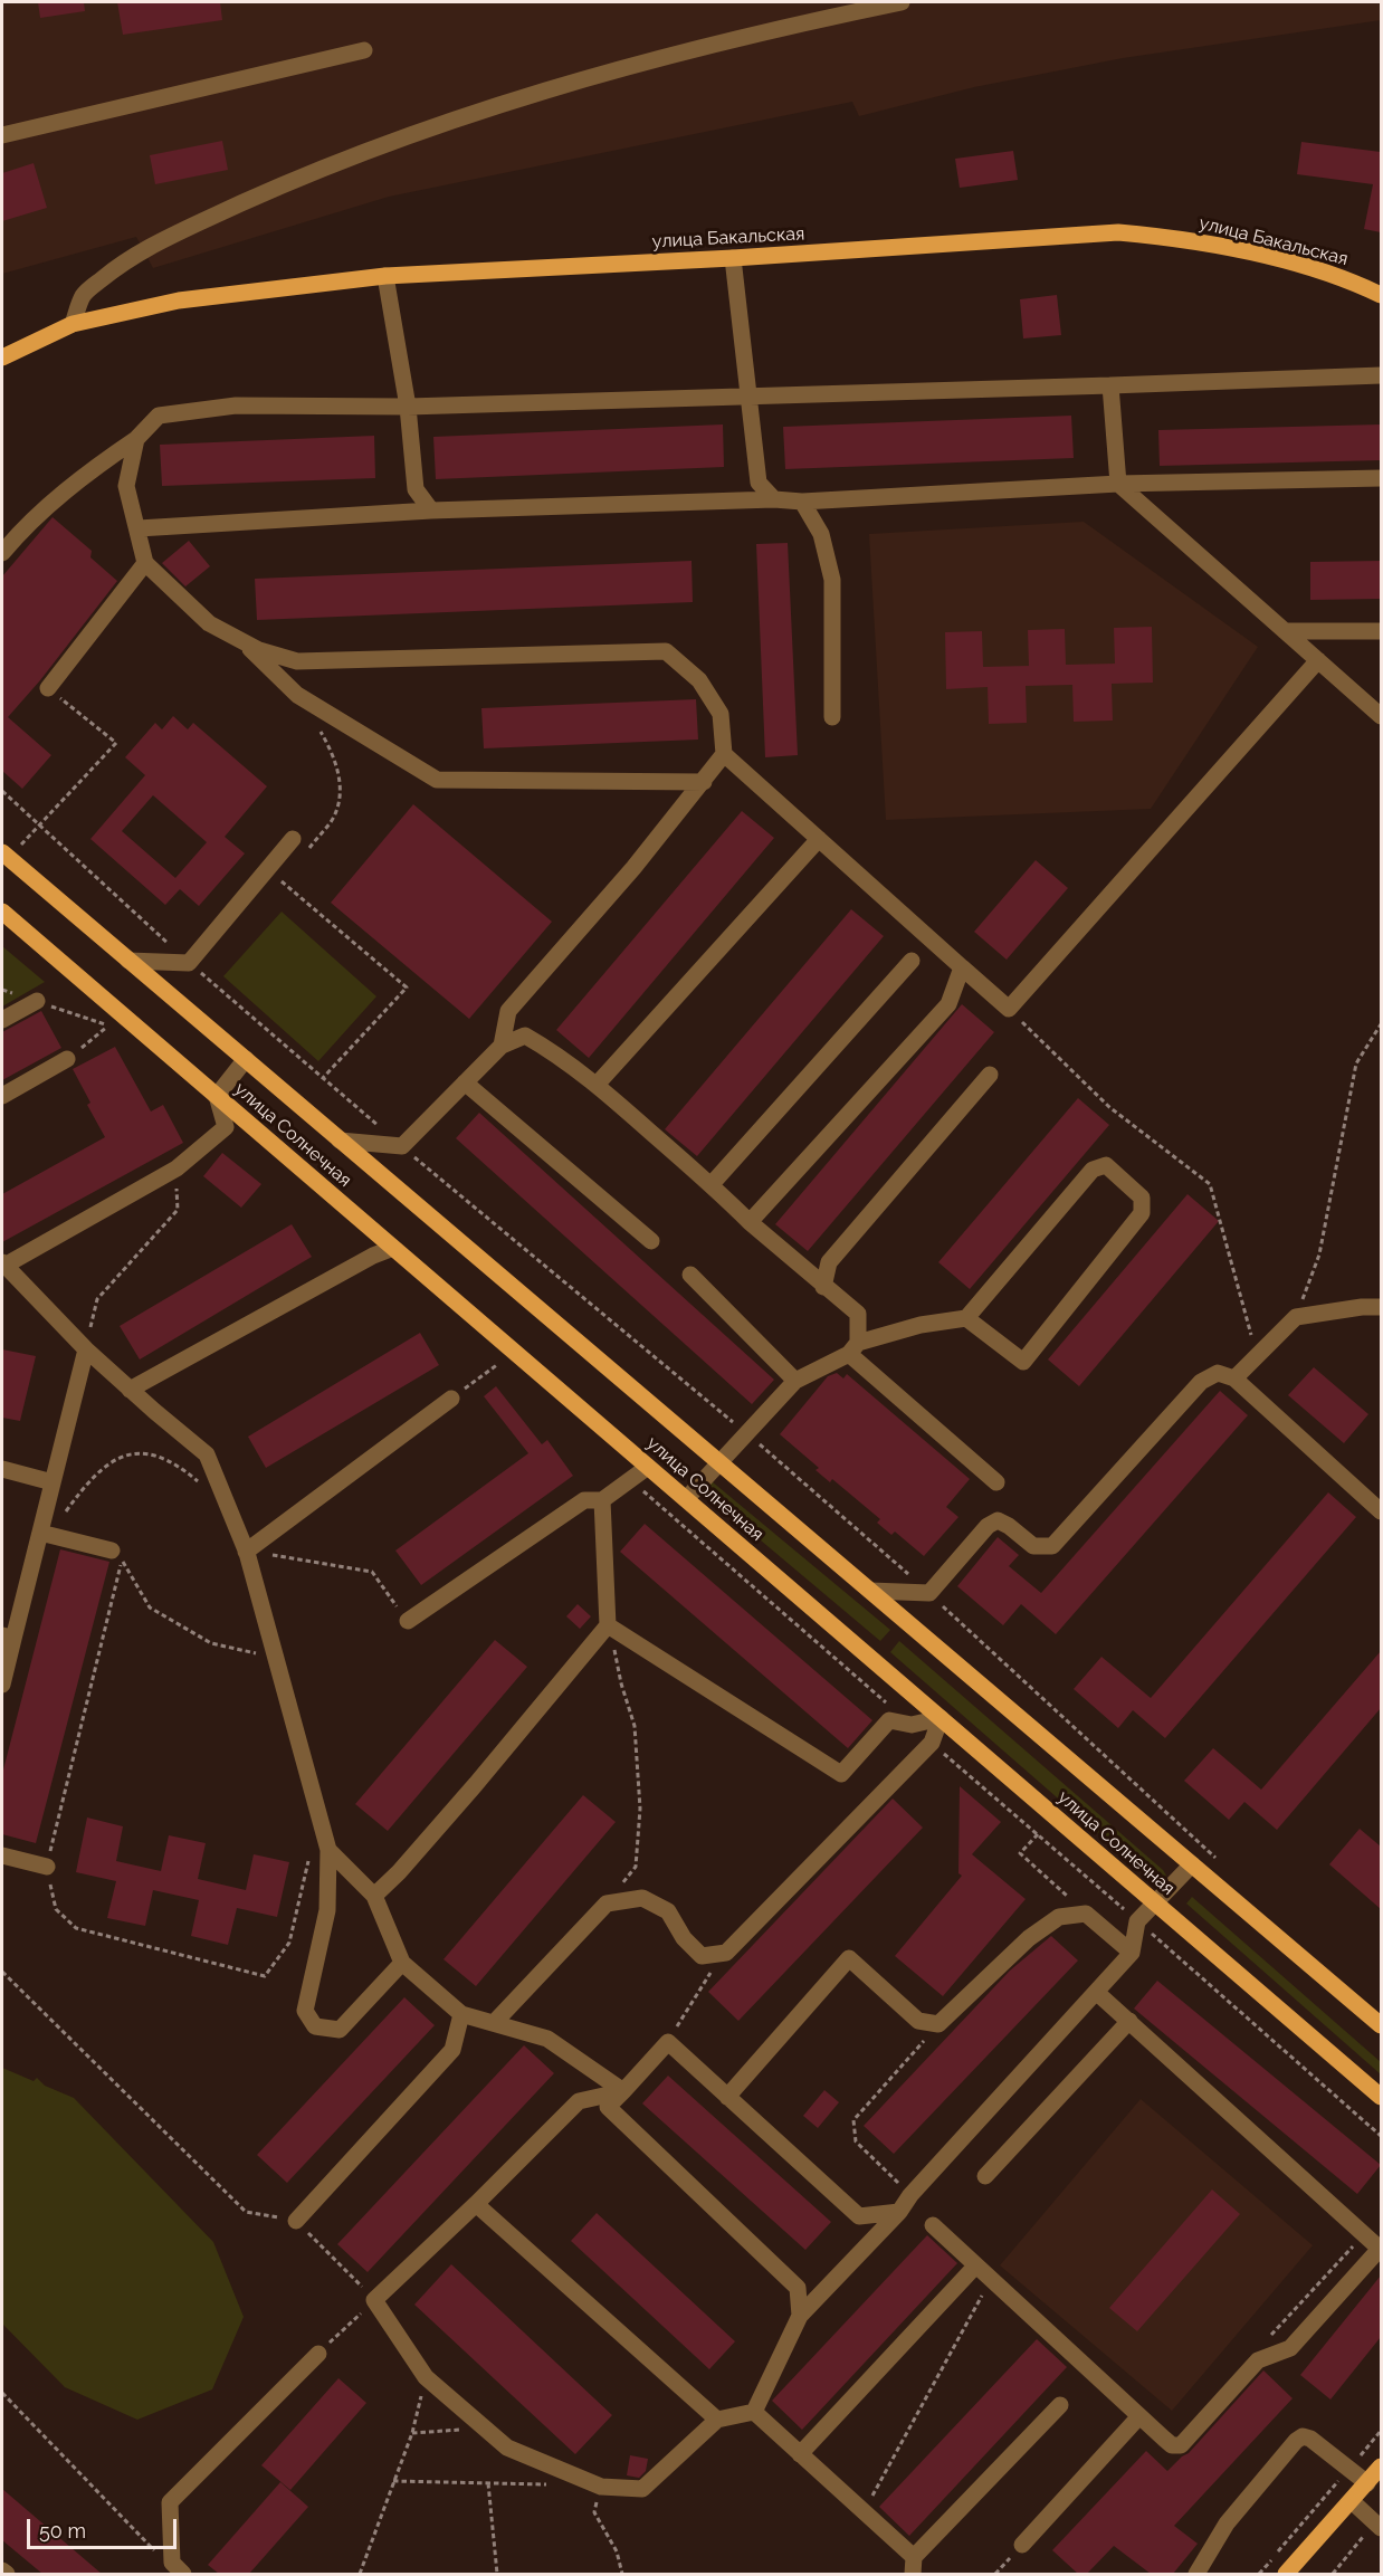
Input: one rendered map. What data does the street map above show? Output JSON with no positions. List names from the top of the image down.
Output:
{
  "streets": {
    "main road": ["улица Бакальская", "улица Солнечная"]
  },
  "scale_bar": "50 m"
}
